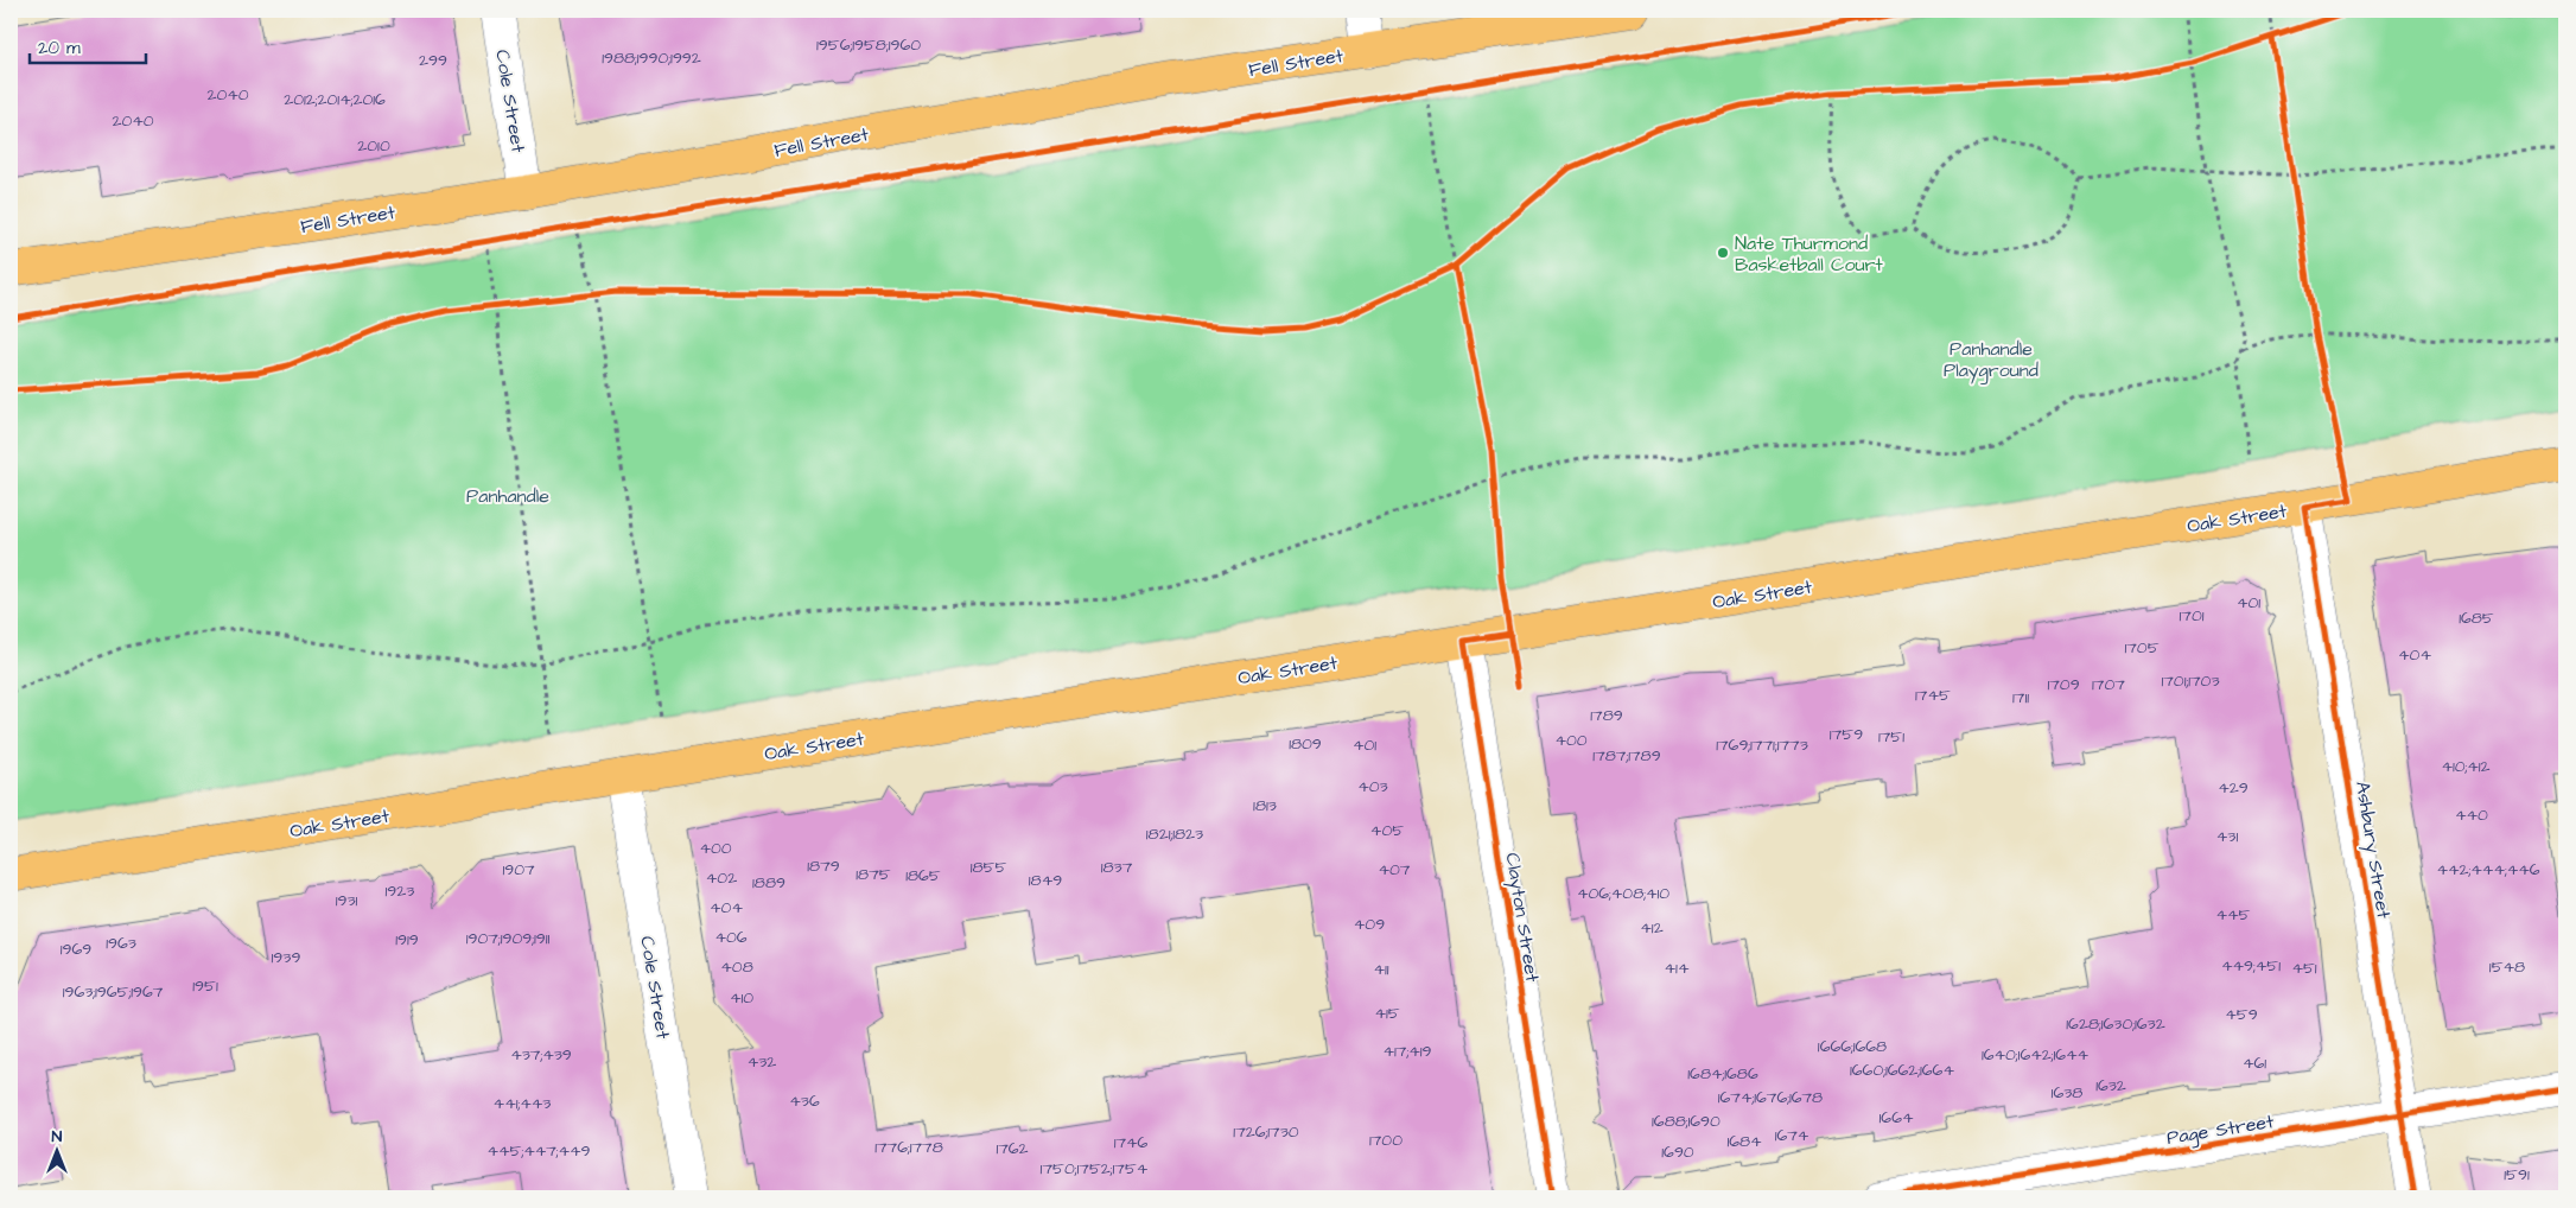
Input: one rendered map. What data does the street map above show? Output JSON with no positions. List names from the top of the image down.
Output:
{
  "streets": {
    "main road": ["Fell Street", "Oak Street"],
    "street": [
      "Cole Street",
      "Ashbury Street",
      "Clayton Street",
      "Page Street"
    ]
  },
  "crossings": [
    ["Fell Street", "Cole Street"],
    ["Cole Street", "Oak Street"],
    ["Oak Street", "Ashbury Street"],
    ["Oak Street", "Clayton Street"],
    ["Ashbury Street", "Page Street"]
  ],
  "parks": ["Panhandle Playground", "Panhandle"],
  "places": ["Nate Thurmond Basketball Court"],
  "house_numbers": [
    "1956;1958;1960",
    "1988;1990;1992",
    "299",
    "2040",
    "2012;2014;2016",
    "2040",
    "2010",
    "401",
    "1701",
    "1685",
    "1705",
    "404",
    "1701;1703",
    "1709",
    "1707",
    "1745",
    "1711",
    "1789",
    "1759",
    "1751",
    "400",
    "1809",
    "401",
    "1769;1771;1773",
    "1787;1789",
    "410;412",
    "403",
    "429",
    "1813",
    "440",
    "405",
    "1821;1823",
    "431",
    "400",
    "1879",
    "1855",
    "1837",
    "1907",
    "407",
    "442;444;446",
    "1875",
    "1865",
    "402",
    "1849",
    "1889",
    "1923",
    "406;408;410",
    "1931",
    "404",
    "445",
    "409",
    "412",
    "406",
    "1907;1909;1911",
    "1919",
    "1963",
    "1969",
    "1939",
    "449;451",
    "408",
    "1548",
    "414",
    "451",
    "411",
    "1951",
    "1963;1965;1967",
    "410",
    "415",
    "459",
    "1628;1630;1632",
    "1666;1668",
    "417;419",
    "437;439",
    "1640;1642;1644",
    "432",
    "461",
    "1660;1662;1664",
    "1684;1686",
    "1632",
    "1638",
    "1674;1676;1678",
    "436",
    "441;443",
    "1664",
    "1688;1690",
    "1726;1730",
    "1674",
    "1700",
    "1684",
    "1746",
    "1776;1778",
    "1762",
    "445;447;449",
    "1690",
    "1750;1752;1754",
    "1591"
  ],
  "scale_bar": "20 m",
  "north": "top"
}
